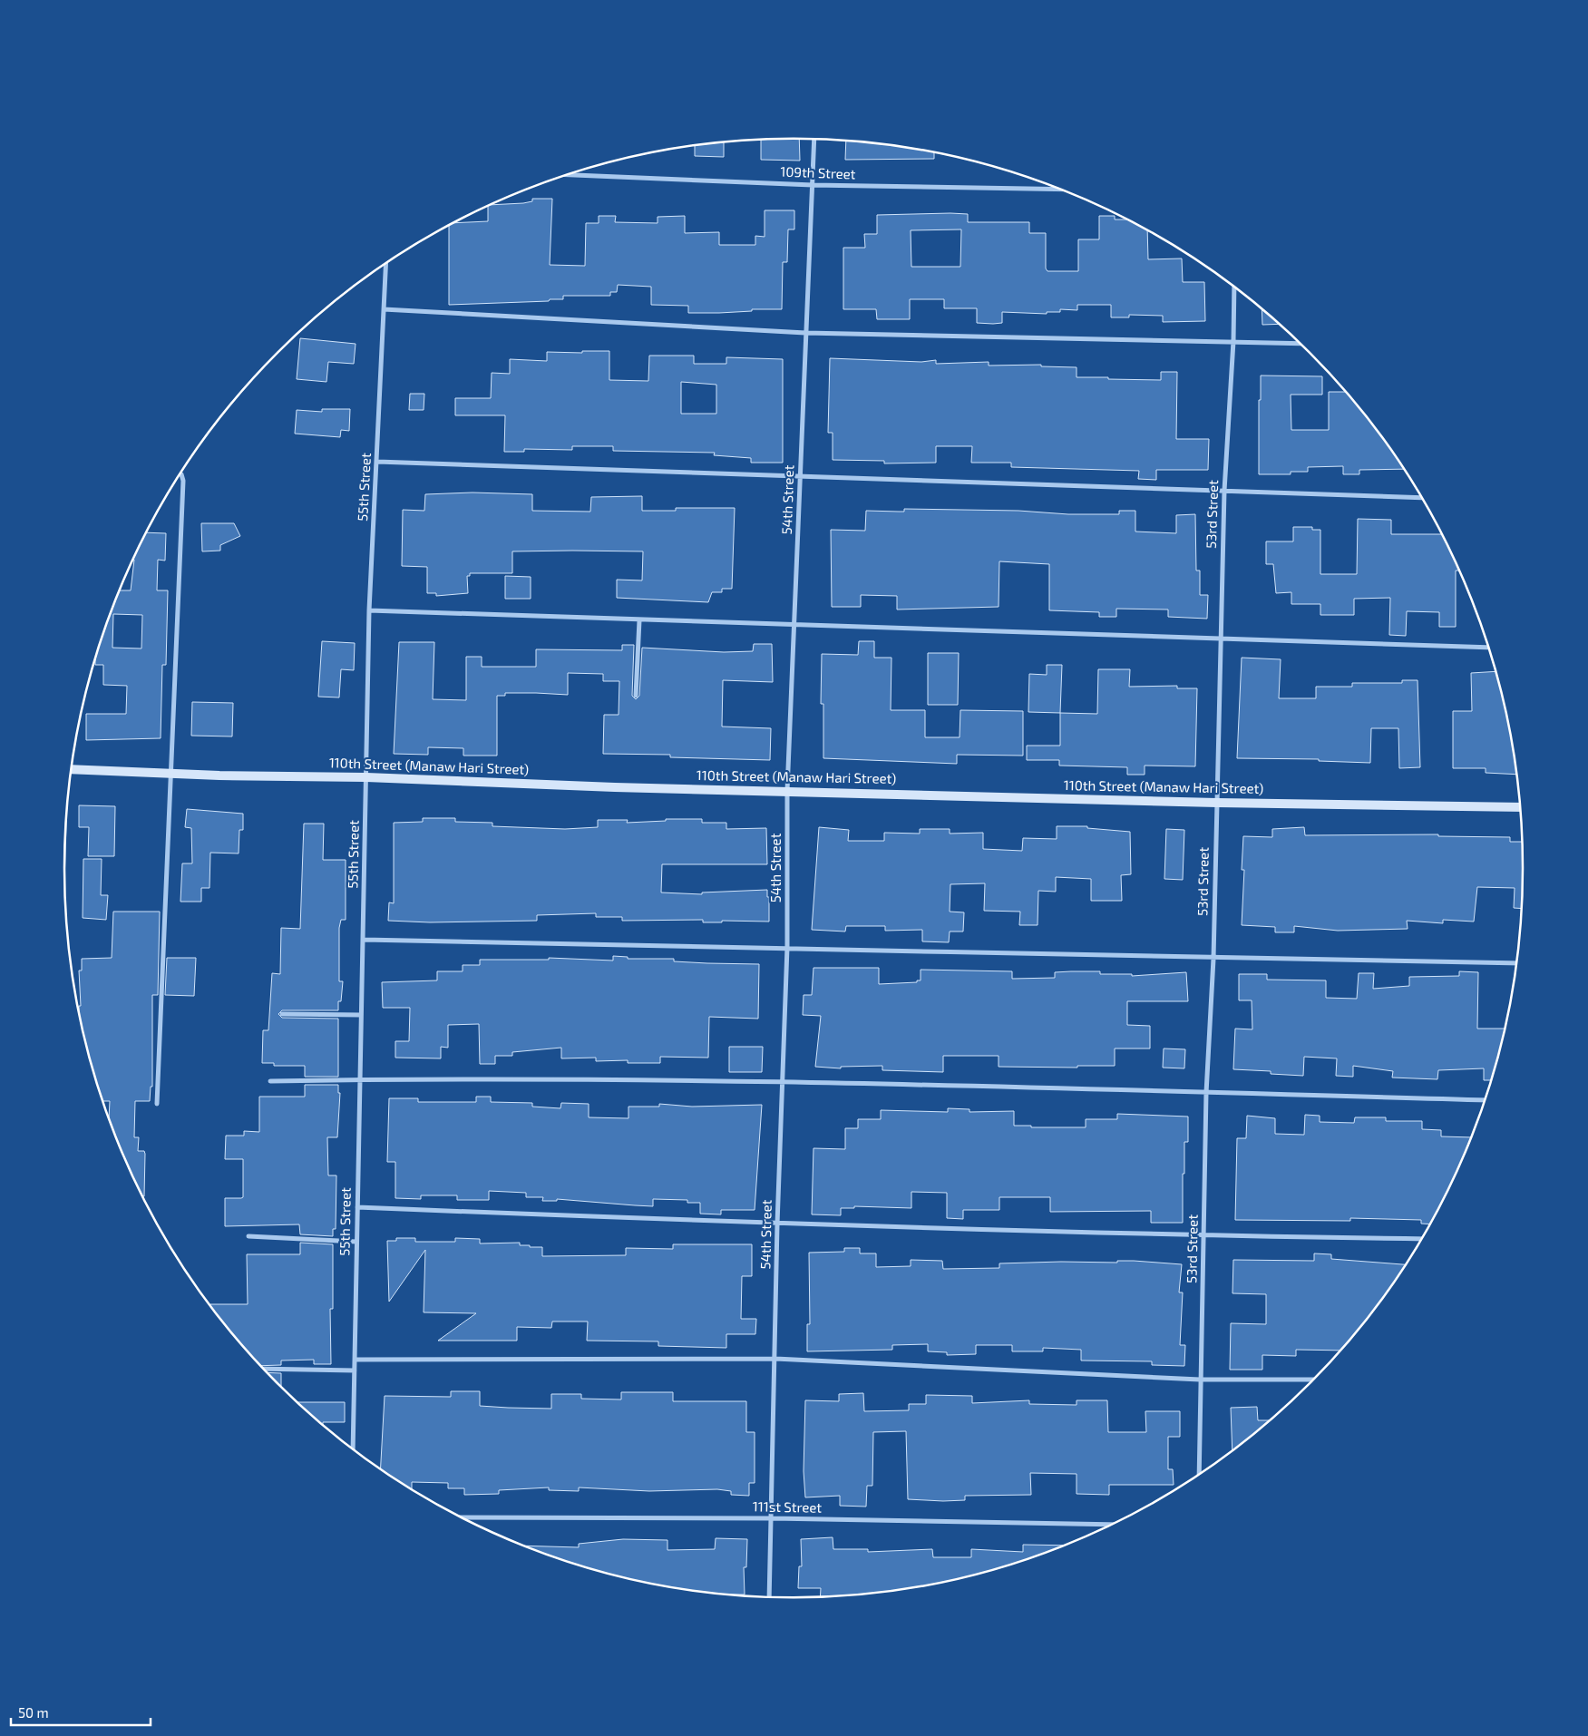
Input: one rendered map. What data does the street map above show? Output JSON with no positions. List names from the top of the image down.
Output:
{
  "streets": {
    "main road": ["110th Street (Manaw Hari Street)"],
    "street": [
      "109th Street",
      "55th Street",
      "54th Street",
      "53rd Street",
      "111st Street"
    ]
  },
  "crossings": [
    ["109th Street", "54th Street"],
    ["55th Street", "110th Street (Manaw Hari Street)"],
    ["54th Street", "110th Street (Manaw Hari Street)"],
    ["54th Street", "111st Street"],
    ["53rd Street", "110th Street (Manaw Hari Street)"]
  ],
  "scale_bar": "50 m"
}
